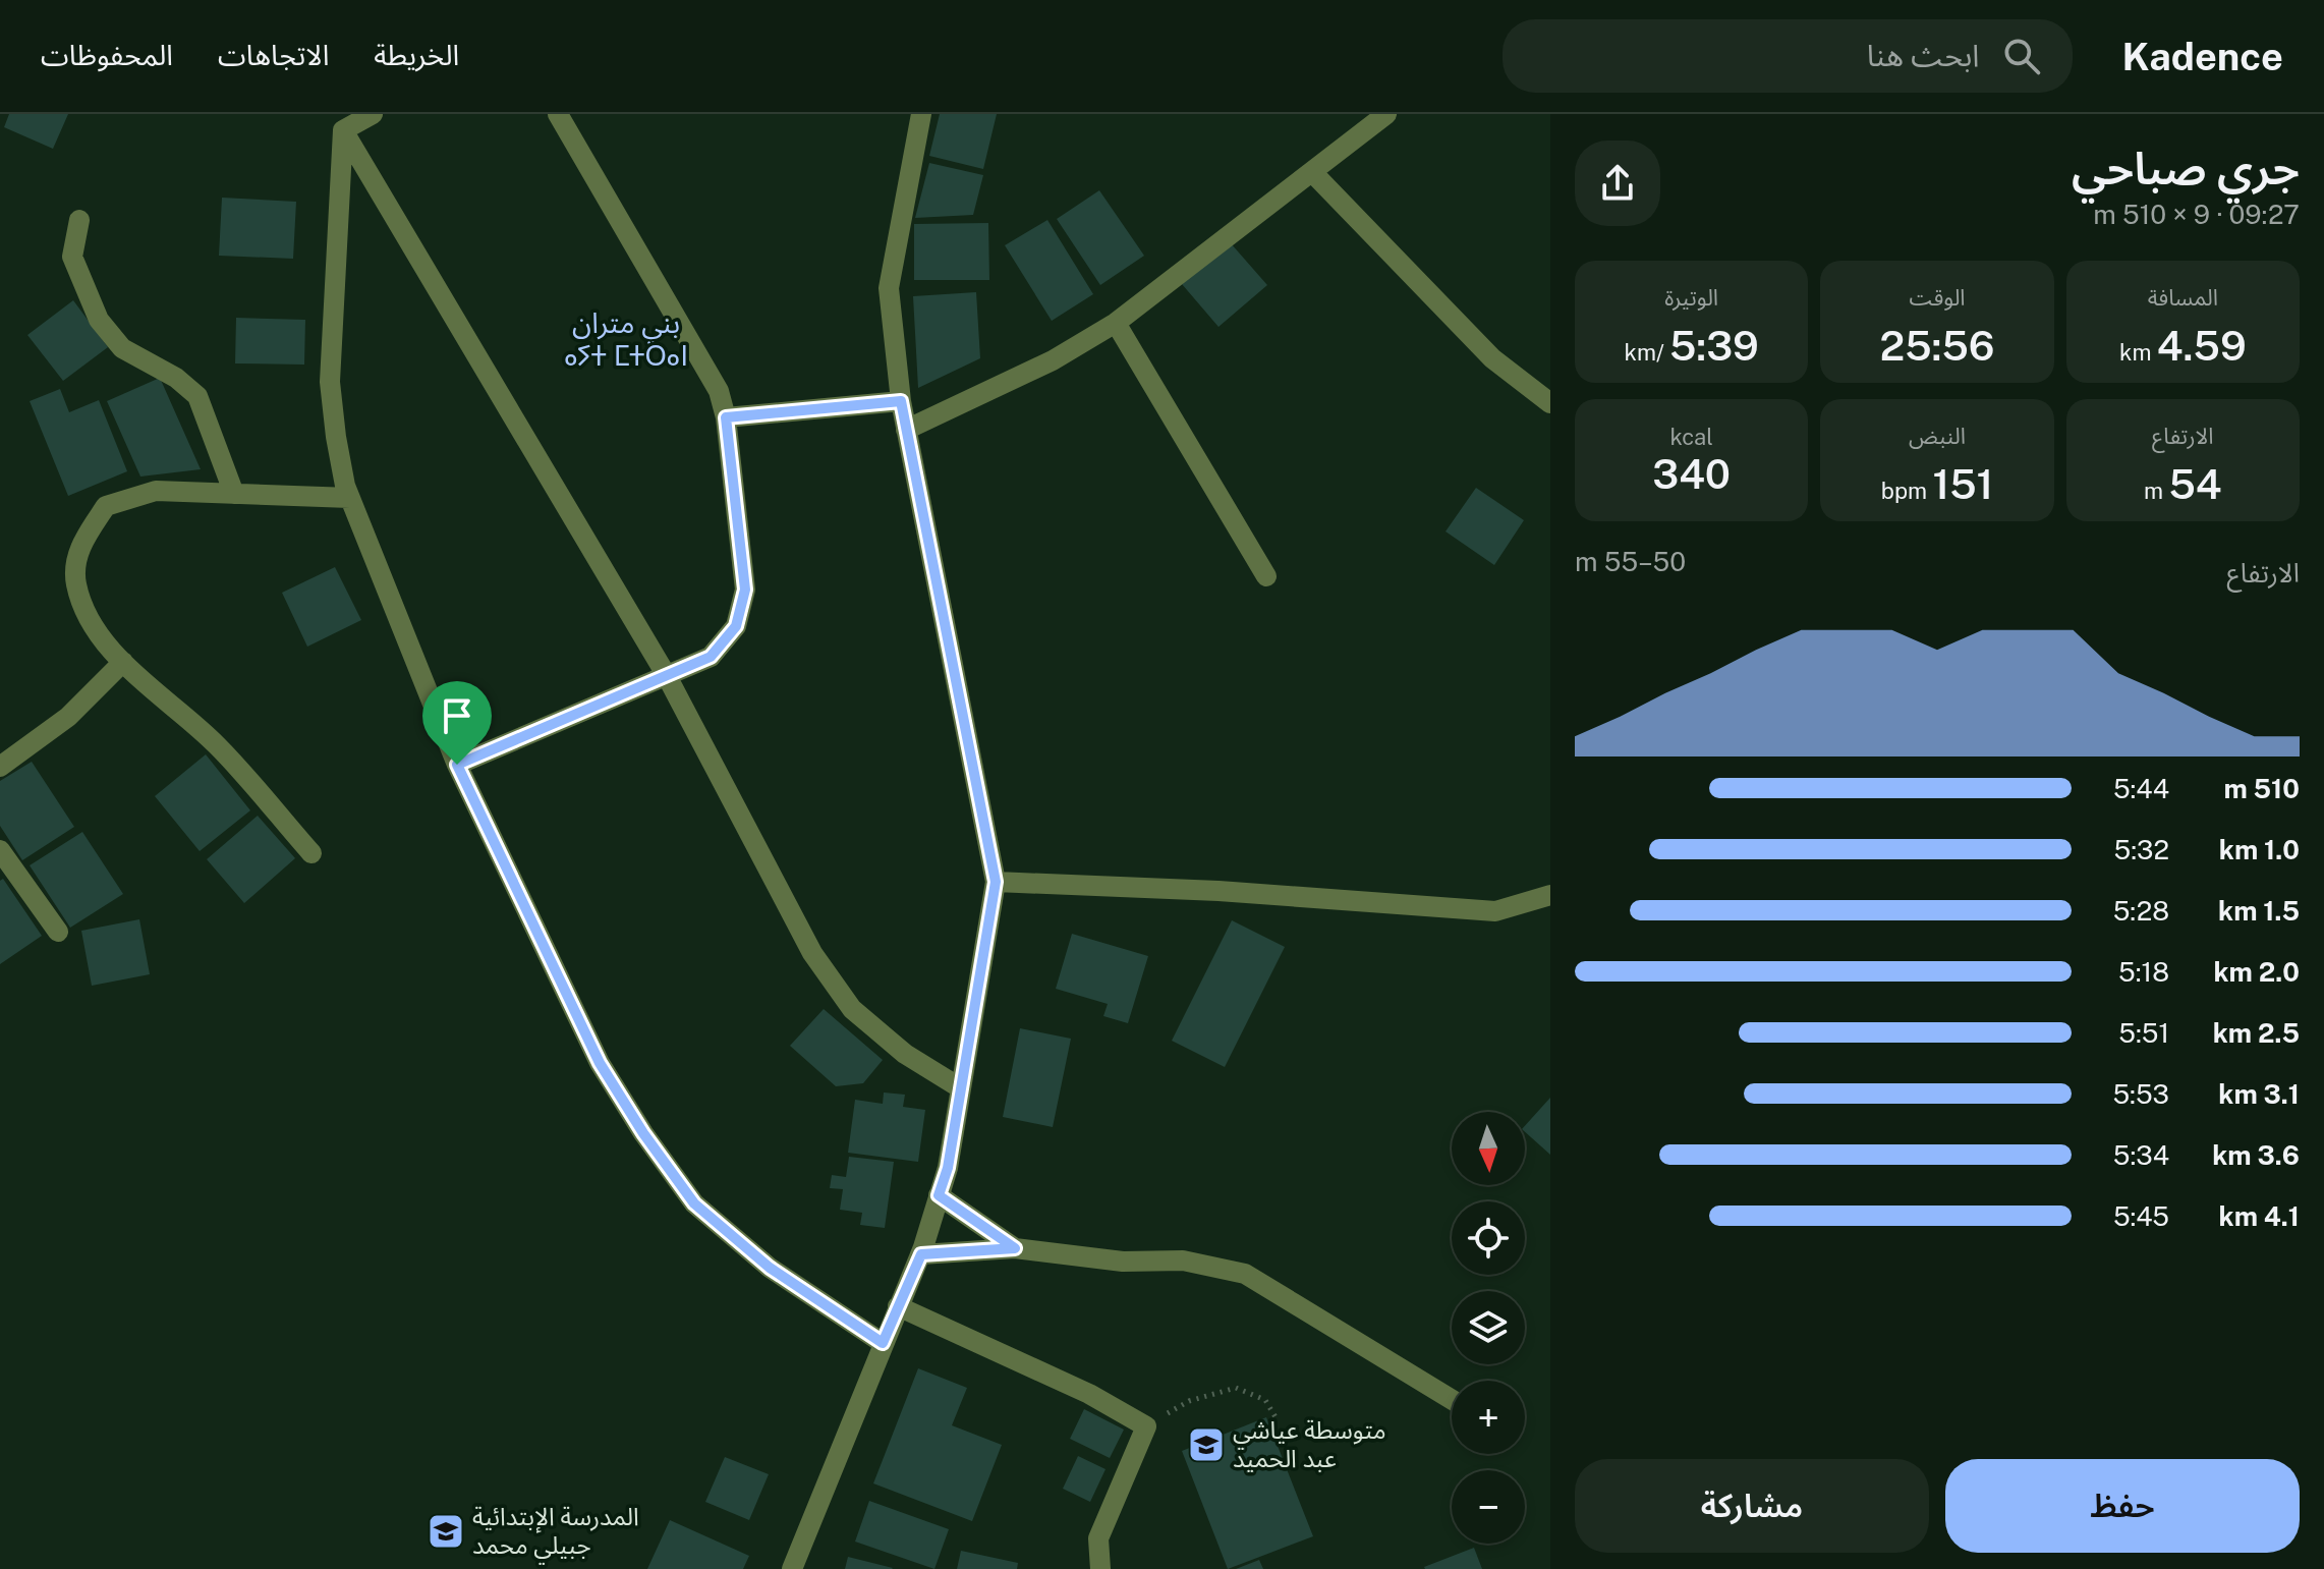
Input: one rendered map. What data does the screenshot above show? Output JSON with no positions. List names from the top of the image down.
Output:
{
  "districts": ["بني متران ⴰⵢⵜ ⵎⵜⵔⴰⵏ"],
  "places": {
    "school or university": ["متوسطة عياشي عبد الحميد", "المدرسة الإبتدائية جبيلي محمد"]
  },
  "north": "bottom",
  "page": {
    "header": "Kadence",
    "search": "ابحث هنا",
    "nav": ["الخريطة", "الاتجاهات", "المحفوظات"],
    "heading": ["جري صباحي", "09:27 · 9 × 510 m"],
    "stats": [
      ["المسافة", "4.59 km"],
      ["الوقت", "25:56"],
      ["الوتيرة", "5:39 /km"],
      ["الارتفاع", "54 m"],
      ["النبض", "151 bpm"],
      ["kcal", "340"]
    ],
    "chart": ["الارتفاع", "50–55 m"],
    "list": [
      {
        "name": "510 m",
        "note": "5:44"
      },
      {
        "name": "1.0 km",
        "note": "5:32"
      },
      {
        "name": "1.5 km",
        "note": "5:28"
      },
      {
        "name": "2.0 km",
        "note": "5:18"
      },
      {
        "name": "2.5 km",
        "note": "5:51"
      },
      {
        "name": "3.1 km",
        "note": "5:53"
      },
      {
        "name": "3.6 km",
        "note": "5:34"
      },
      {
        "name": "4.1 km",
        "note": "5:45"
      }
    ],
    "map_buttons": ["+", "−"],
    "buttons": ["حفظ", "مشاركة"]
  }
}
